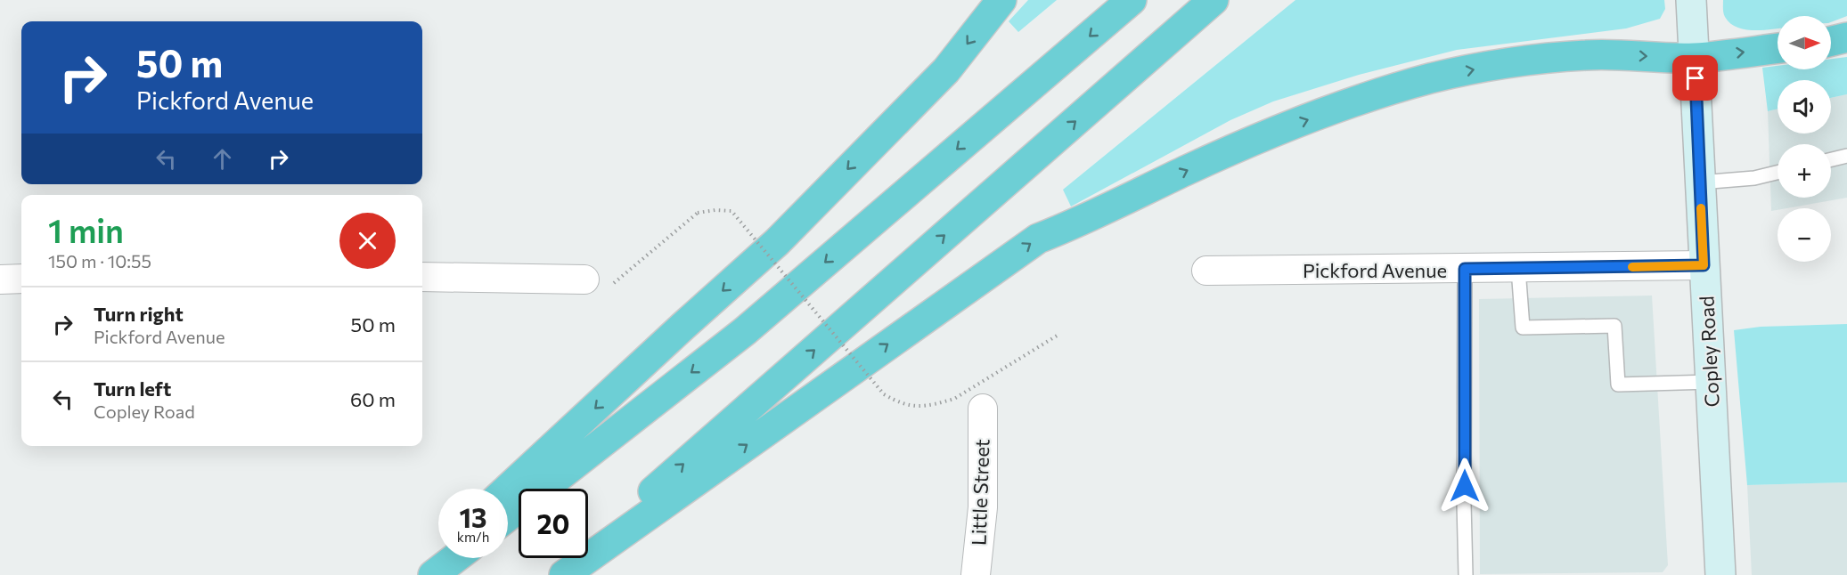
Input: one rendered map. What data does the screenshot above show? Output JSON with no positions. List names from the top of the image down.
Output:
{
  "streets": {
    "main road": ["Copley Road"],
    "street": ["Pickford Avenue", "Little Street"]
  },
  "crossings": [
    ["Pickford Avenue", "Copley Road"]
  ],
  "north": "right",
  "page": {
    "map_buttons": ["+", "−"],
    "turn": ["50 m", "Pickford Avenue"],
    "heading": ["1 min", "150 m · 10:55"],
    "list": [
      {
        "name": "Turn right",
        "note": "Pickford Avenue",
        "value": "50 m"
      },
      {
        "name": "Turn left",
        "note": "Copley Road",
        "value": "60 m"
      }
    ],
    "speed": "13 km/h",
    "limit": "20"
  }
}
